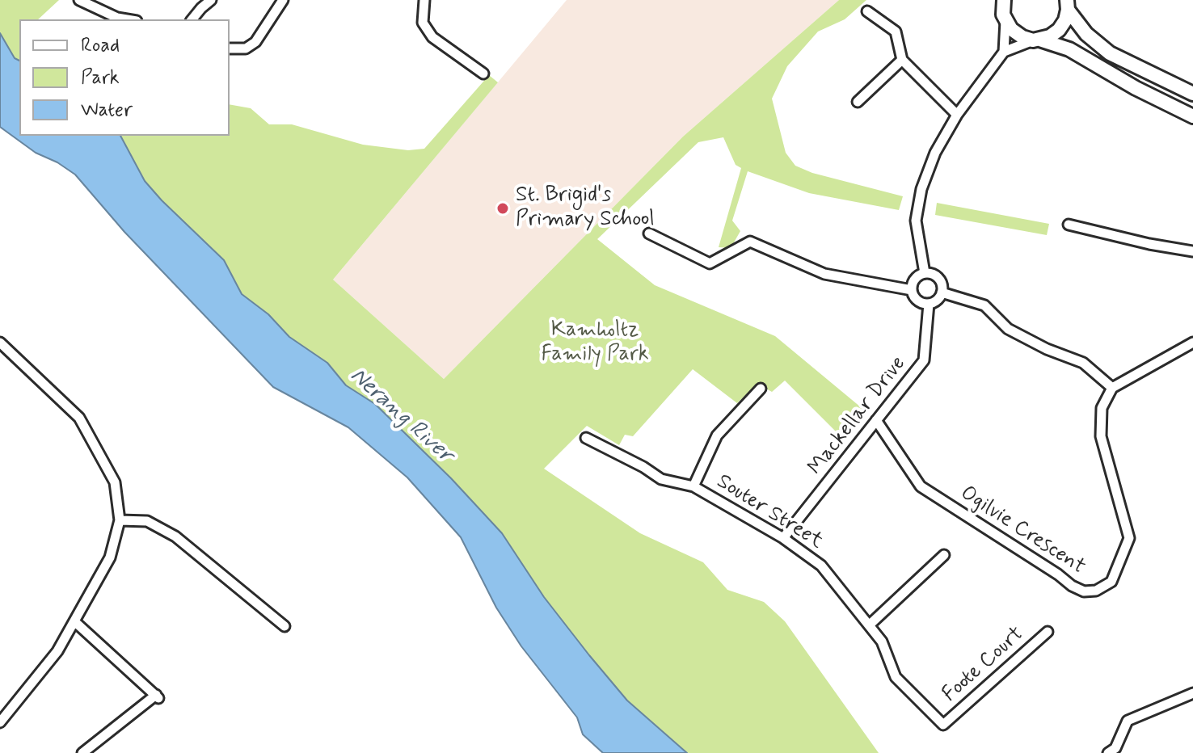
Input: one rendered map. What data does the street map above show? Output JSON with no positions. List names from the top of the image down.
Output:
{
  "streets": {
    "street": [
      "Mackellar Drive",
      "Souter Street",
      "Ogilvie Crescent",
      "Foote Court"
    ]
  },
  "crossings": [
    ["Mackellar Drive", "Souter Street"],
    ["Mackellar Drive", "Ogilvie Crescent"],
    ["Souter Street", "Foote Court"]
  ],
  "water": ["Nerang River"],
  "parks": ["Kamholtz Family Park"],
  "places": ["St. Brigid's Primary School"],
  "legend": ["Road", "Park", "Water"]
}
